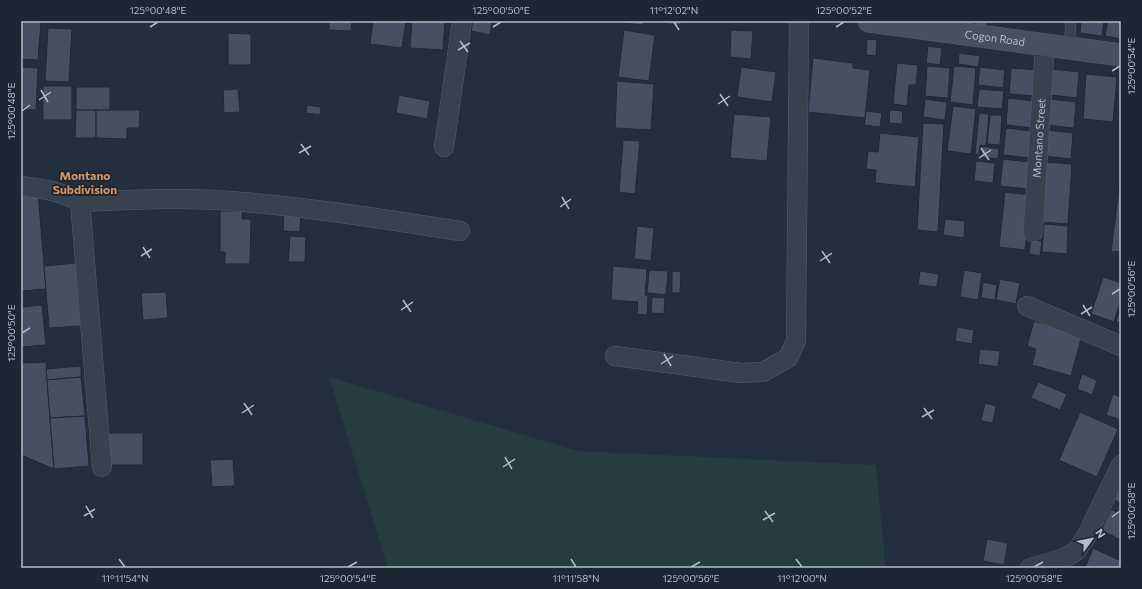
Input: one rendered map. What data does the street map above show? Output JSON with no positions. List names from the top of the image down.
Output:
{
  "streets": {
    "street": ["Cogon Road", "Montano Street"]
  },
  "crossings": [
    ["Cogon Road", "Montano Street"]
  ],
  "districts": ["Montano Subdivision"],
  "north": "top right",
  "coordinates": [
    "125°00'48\"E",
    "125°00'50\"E",
    "11°12'02\"N",
    "125°00'52\"E",
    "125°00'54\"E",
    "125°00'56\"E",
    "125°00'58\"E",
    "11°11'54\"N",
    "11°11'58\"N",
    "11°12'00\"N"
  ]
}
